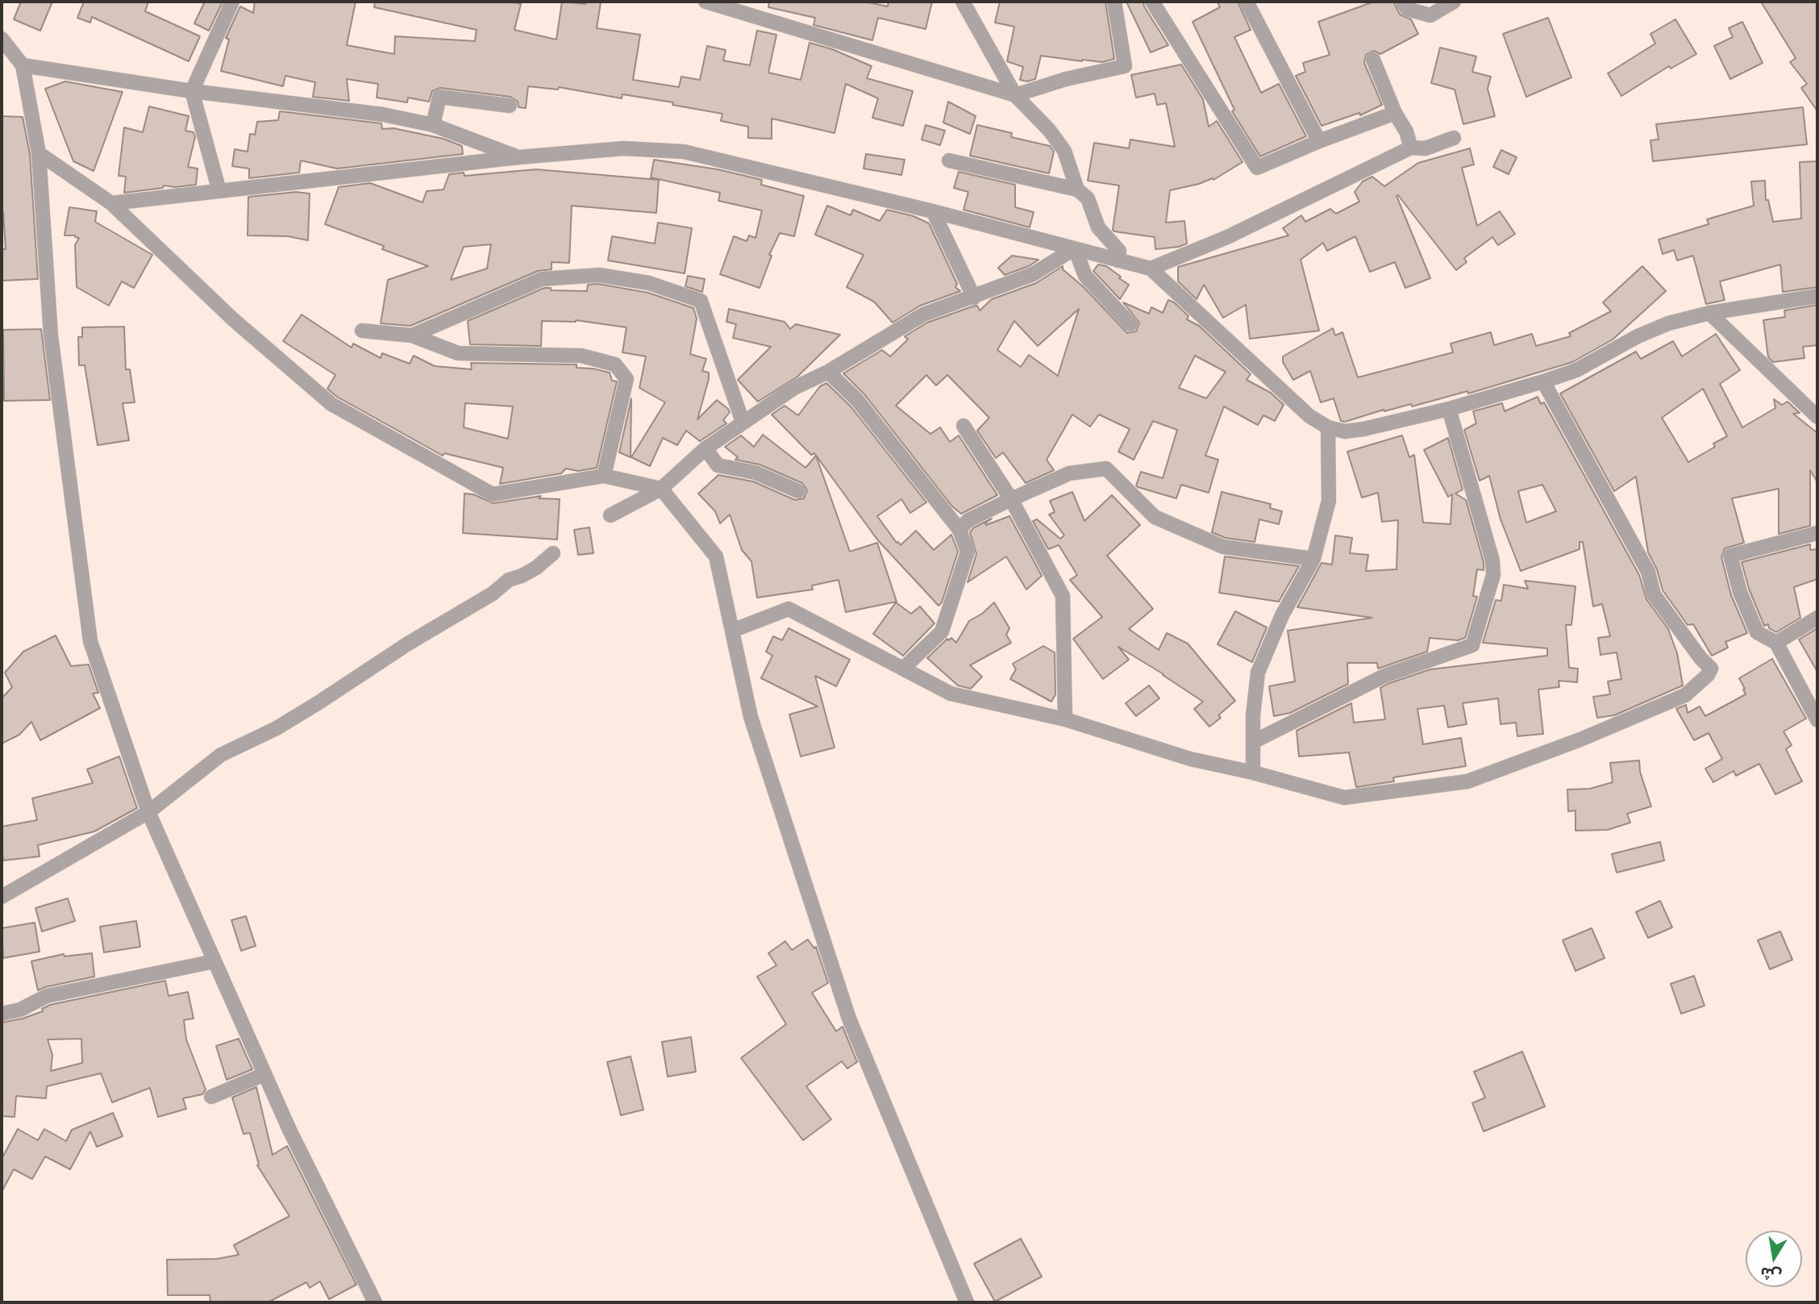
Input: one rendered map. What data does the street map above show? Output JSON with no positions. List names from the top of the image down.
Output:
{
  "north": "bottom"
}
